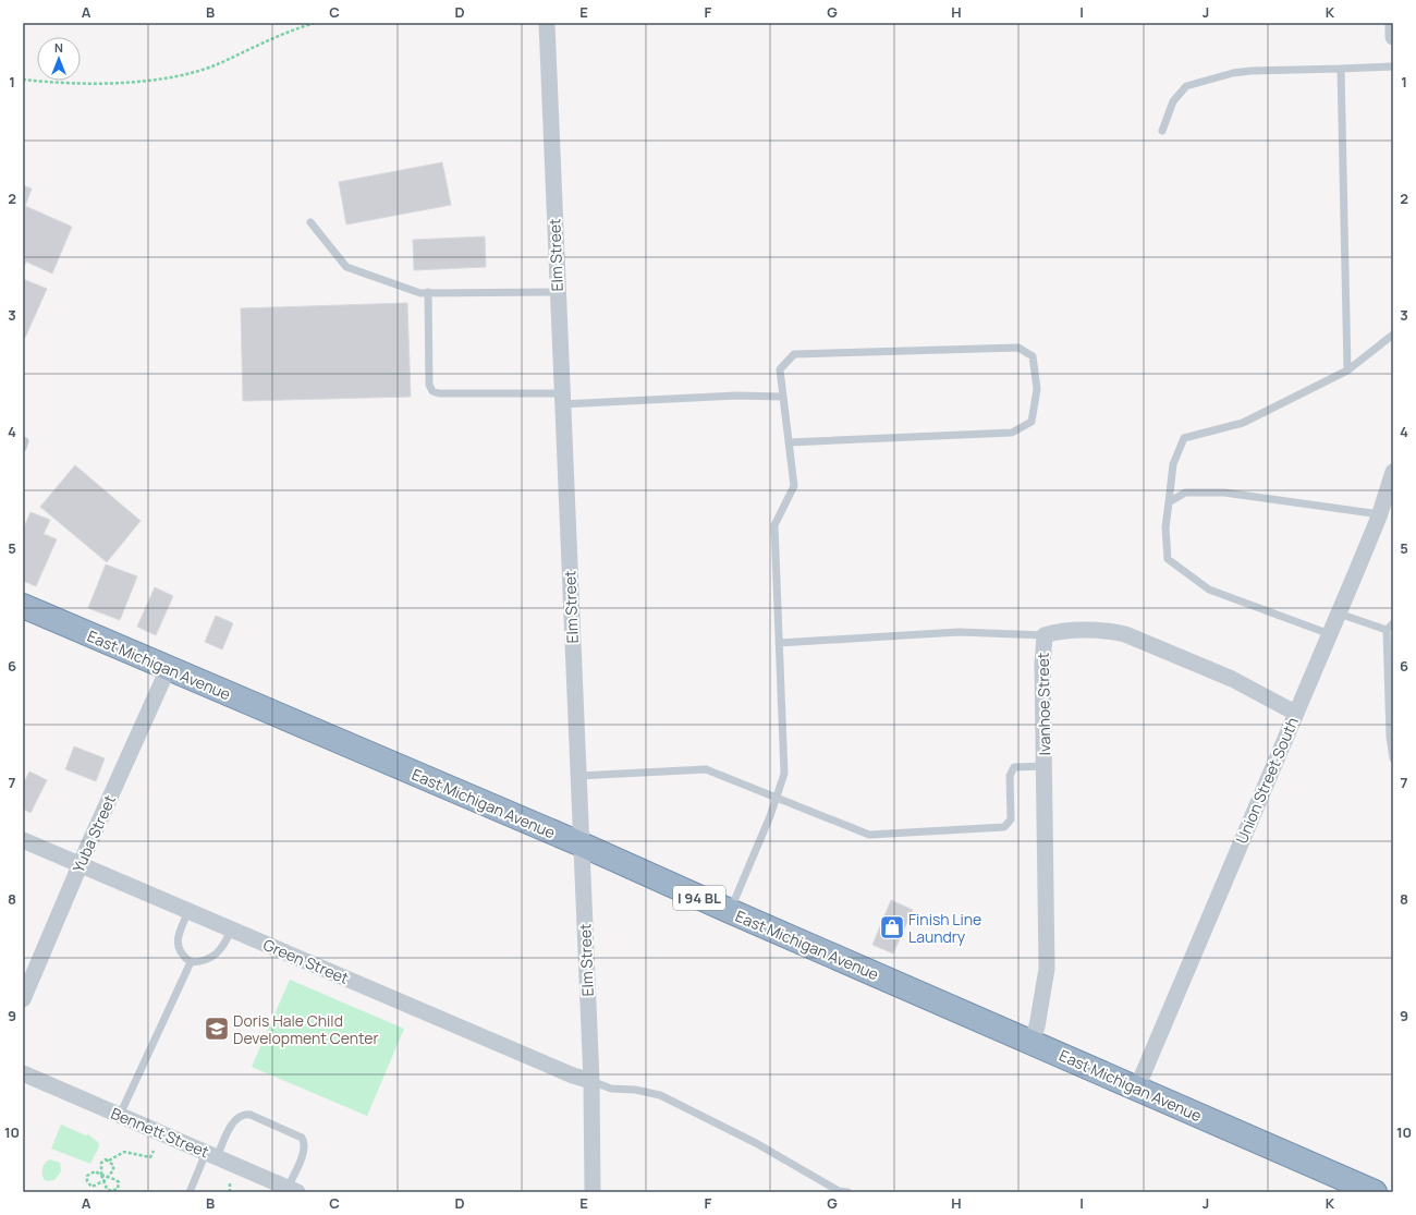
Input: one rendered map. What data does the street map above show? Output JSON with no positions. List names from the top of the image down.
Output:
{
  "streets": {
    "highway": ["East Michigan Avenue", "I 94 BL"],
    "street": [
      "Elm Street",
      "Ivanhoe Street",
      "Union Street South",
      "Yuba Street",
      "Green Street",
      "Bennett Street"
    ]
  },
  "crossings": [
    ["Elm Street", "East Michigan Avenue"],
    ["Elm Street", "Green Street"],
    ["East Michigan Avenue", "Ivanhoe Street"],
    ["East Michigan Avenue", "Union Street South"],
    ["East Michigan Avenue", "Yuba Street"],
    ["Ivanhoe Street", "Union Street South"],
    ["Yuba Street", "Green Street"]
  ],
  "places": {
    "shop": ["Finish Line Laundry"],
    "school or university": ["Doris Hale Child Development Center"]
  },
  "north": "top",
  "grid": {
    "columns": [
      "A",
      "B",
      "C",
      "D",
      "E",
      "F",
      "G",
      "H",
      "I",
      "J",
      "K"
    ],
    "rows": [
      "1",
      "2",
      "3",
      "4",
      "5",
      "6",
      "7",
      "8",
      "9",
      "10"
    ]
  }
}
